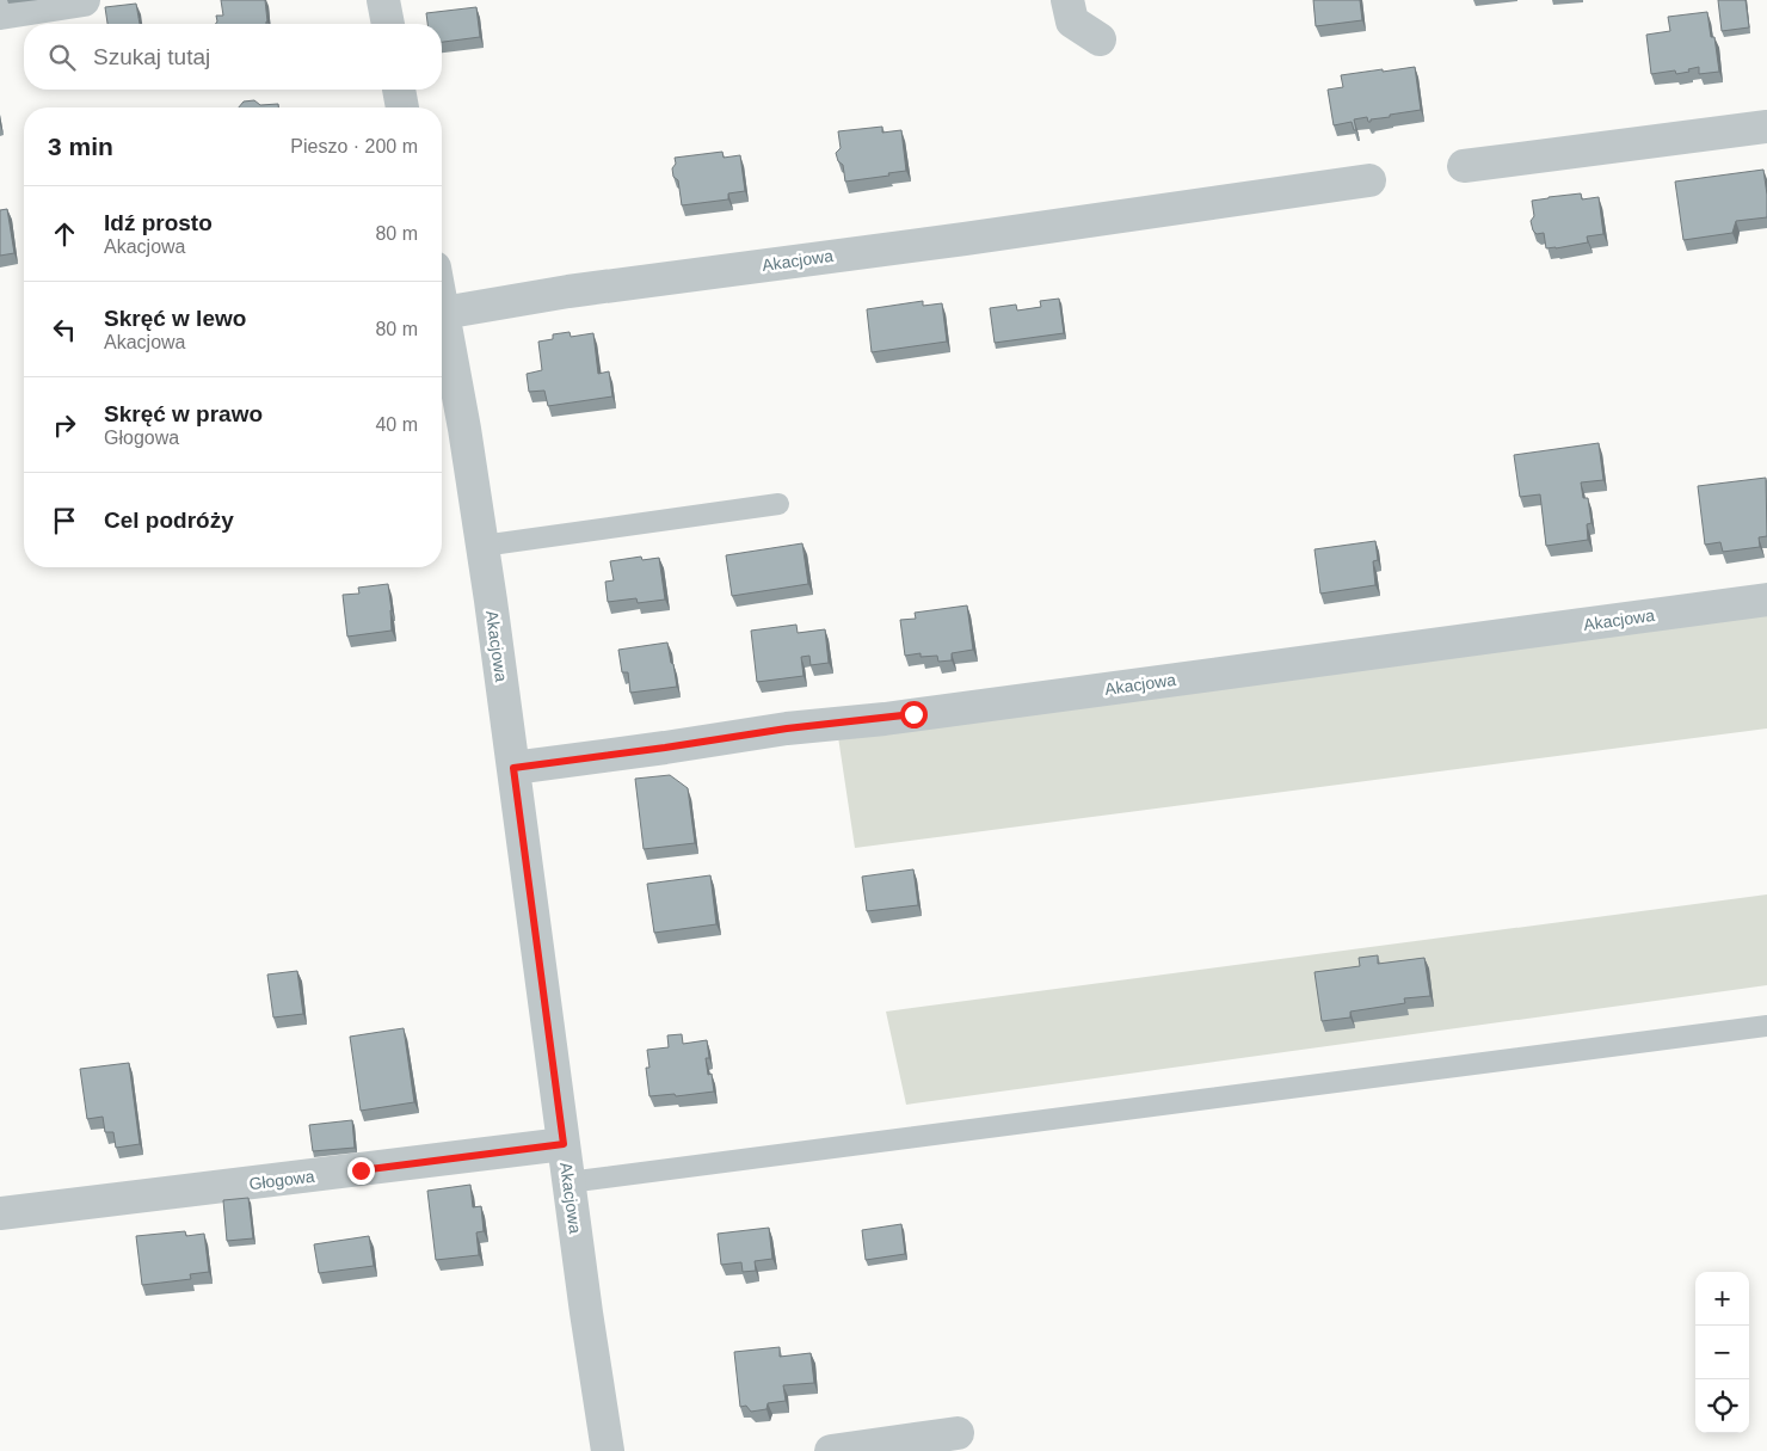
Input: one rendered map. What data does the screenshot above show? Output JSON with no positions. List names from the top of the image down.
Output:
{
  "streets": {
    "street": ["Akacjowa", "Głogowa"]
  },
  "crossings": [
    ["Akacjowa", "Głogowa"]
  ],
  "page": {
    "search": "Szukaj tutaj",
    "heading": ["3 min", "Pieszo · 200 m"],
    "list": [
      ["Idź prosto", "Akacjowa", "80 m"],
      ["Skręć w lewo", "Akacjowa", "80 m"],
      ["Skręć w prawo", "Głogowa", "40 m"],
      "Cel podróży"
    ],
    "map_buttons": ["+", "−"]
  }
}
